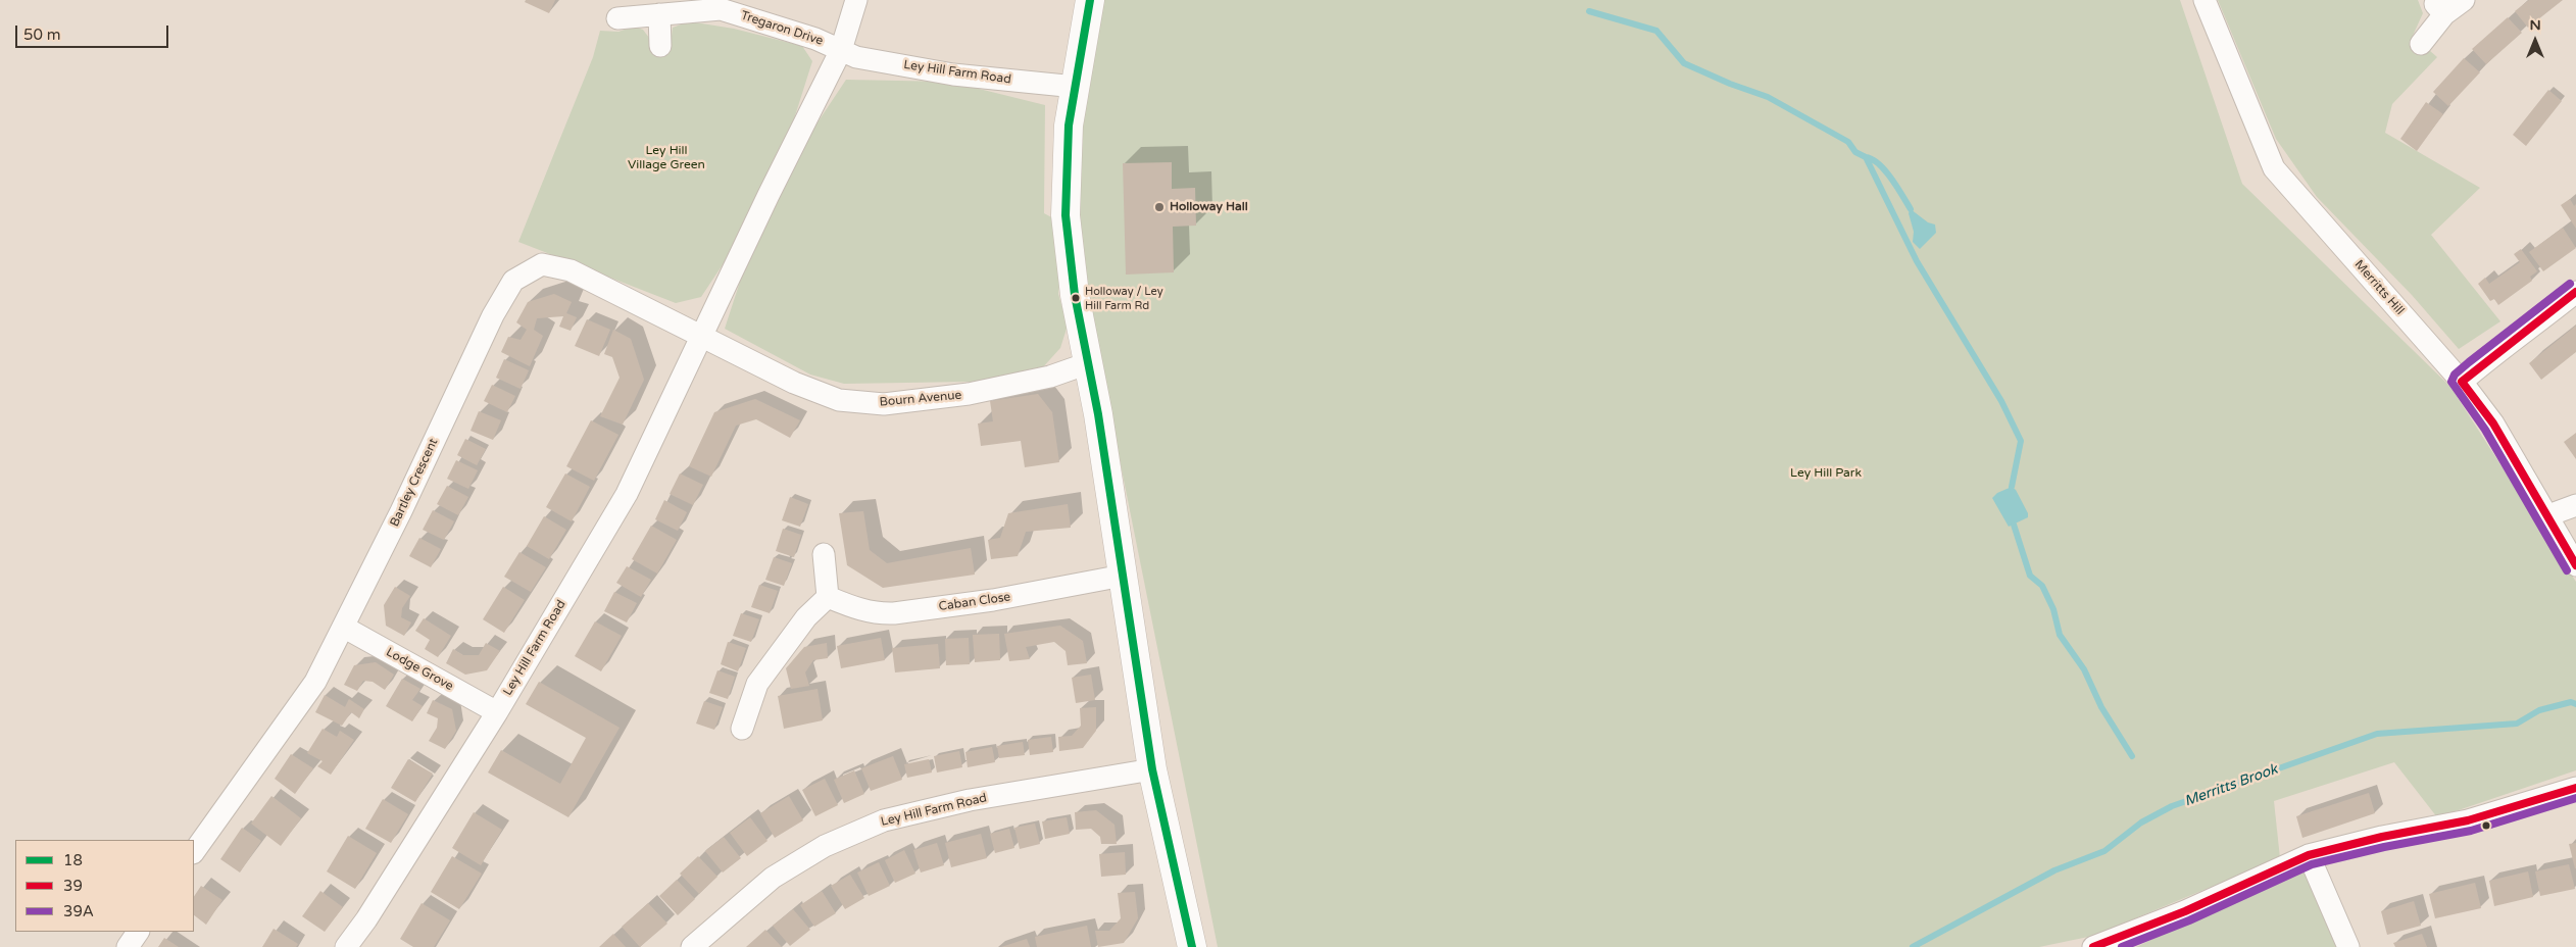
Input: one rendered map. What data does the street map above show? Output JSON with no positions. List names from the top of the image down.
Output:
{
  "streets": {
    "street": [
      "Tregaron Drive",
      "Ley Hill Farm Road",
      "Merritts Hill",
      "Bourn Avenue",
      "Bartley Crescent",
      "Caban Close",
      "Lodge Grove"
    ]
  },
  "crossings": [
    ["Tregaron Drive", "Ley Hill Farm Road"],
    ["Ley Hill Farm Road", "Bourn Avenue"],
    ["Ley Hill Farm Road", "Bartley Crescent"],
    ["Ley Hill Farm Road", "Lodge Grove"],
    ["Bourn Avenue", "Bartley Crescent"],
    ["Bartley Crescent", "Lodge Grove"]
  ],
  "water": ["Merritts Brook"],
  "parks": ["Ley Hill Village Green", "Ley Hill Park"],
  "places": ["Holloway Hall", "Holloway / Ley Hill Farm Rd"],
  "lines": ["transit line 18", "transit line 39A", "transit line 39"],
  "legend": ["18", "39", "39A"],
  "scale_bar": "50 m",
  "north": "top"
}
